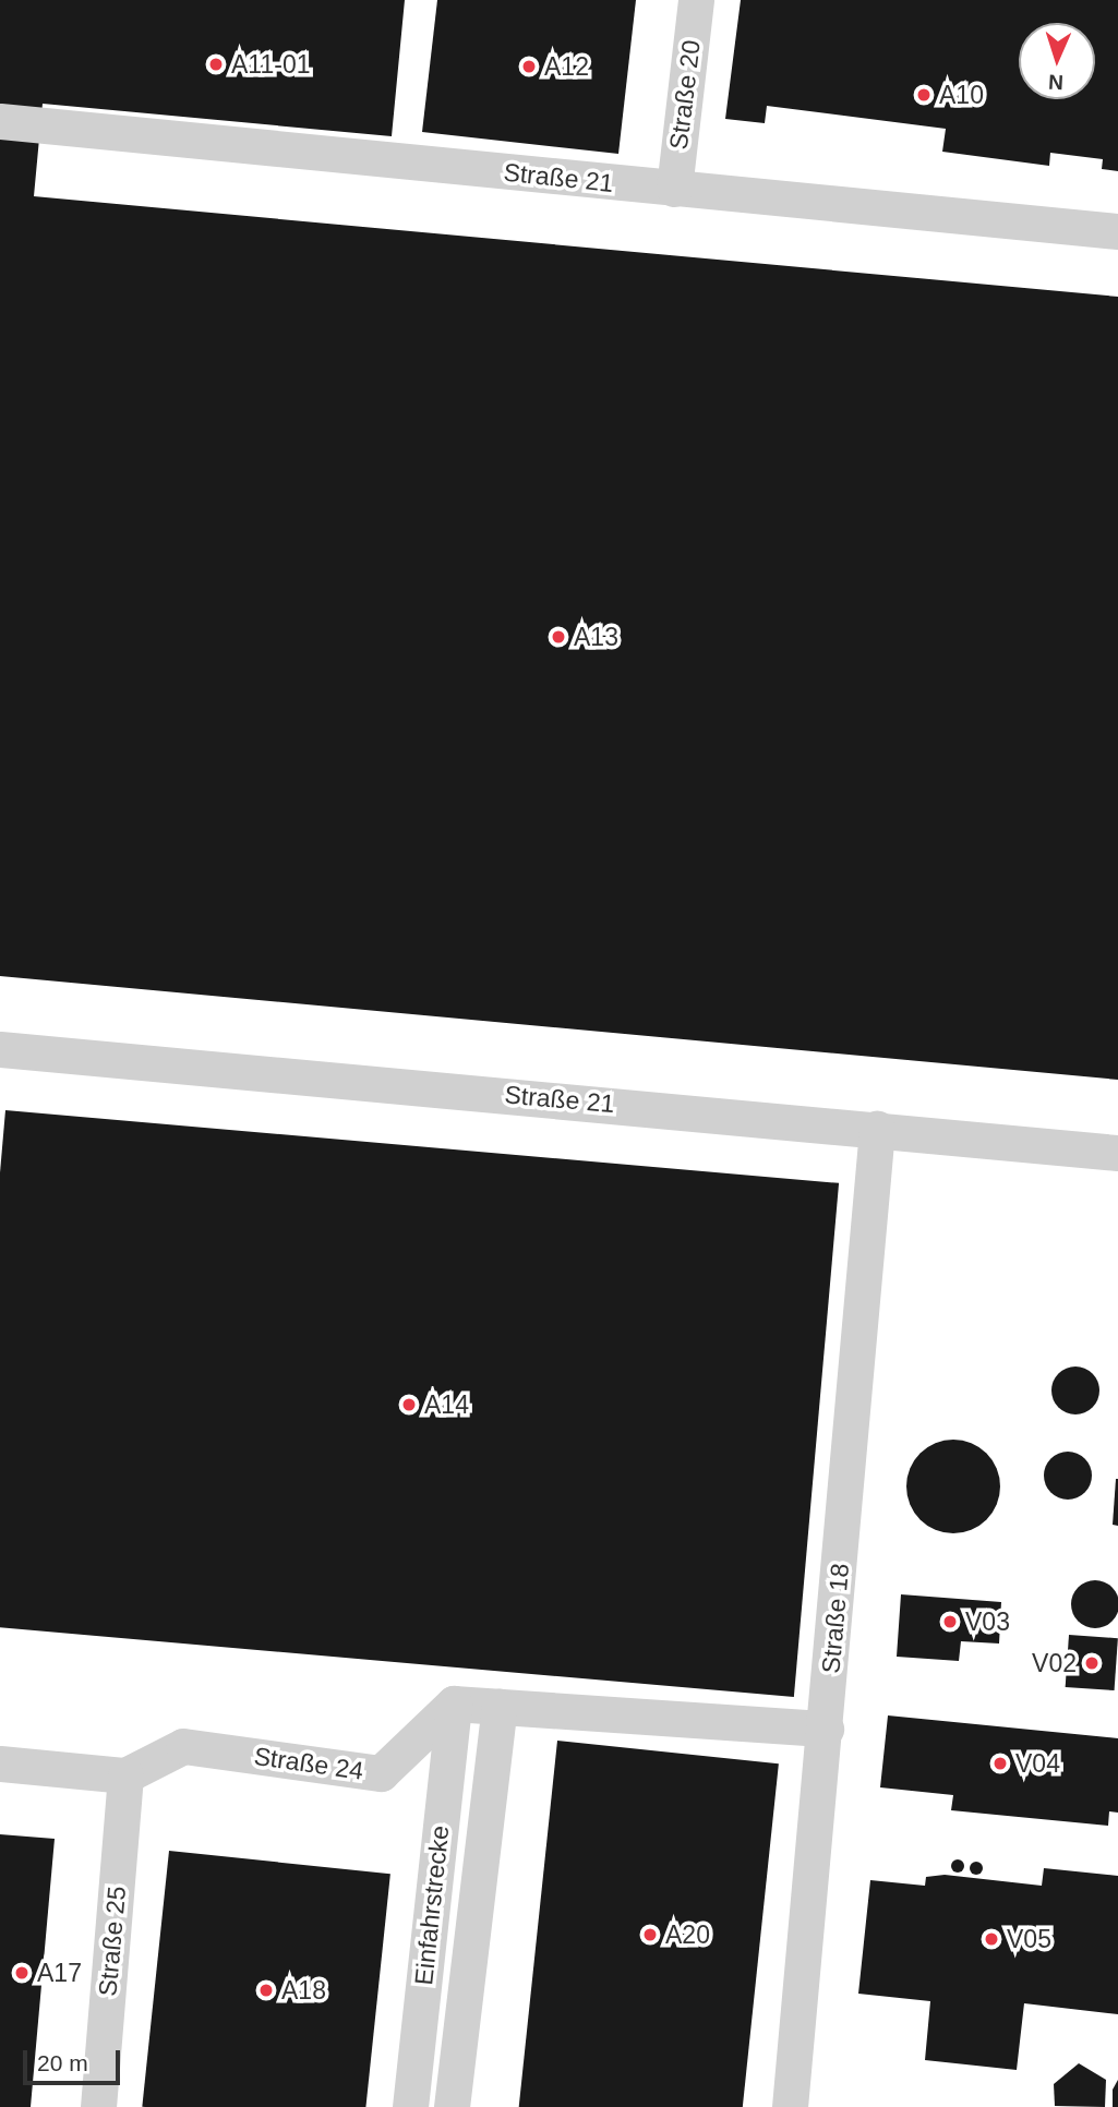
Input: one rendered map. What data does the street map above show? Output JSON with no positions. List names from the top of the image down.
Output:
{
  "streets": {
    "street": [
      "Straße 20",
      "Straße 21",
      "Straße 18",
      "Straße 24",
      "Einfahrstrecke",
      "Straße 25"
    ]
  },
  "crossings": [
    ["Straße 20", "Straße 21"],
    ["Straße 21", "Straße 18"],
    ["Straße 24", "Einfahrstrecke"],
    ["Straße 24", "Straße 25"]
  ],
  "places": [
    "A11-01",
    "A12",
    "A10",
    "A13",
    "A14",
    "V03",
    "V02",
    "V04",
    "A20",
    "V05",
    "A17",
    "A18"
  ],
  "scale_bar": "20 m",
  "north": "bottom"
}
